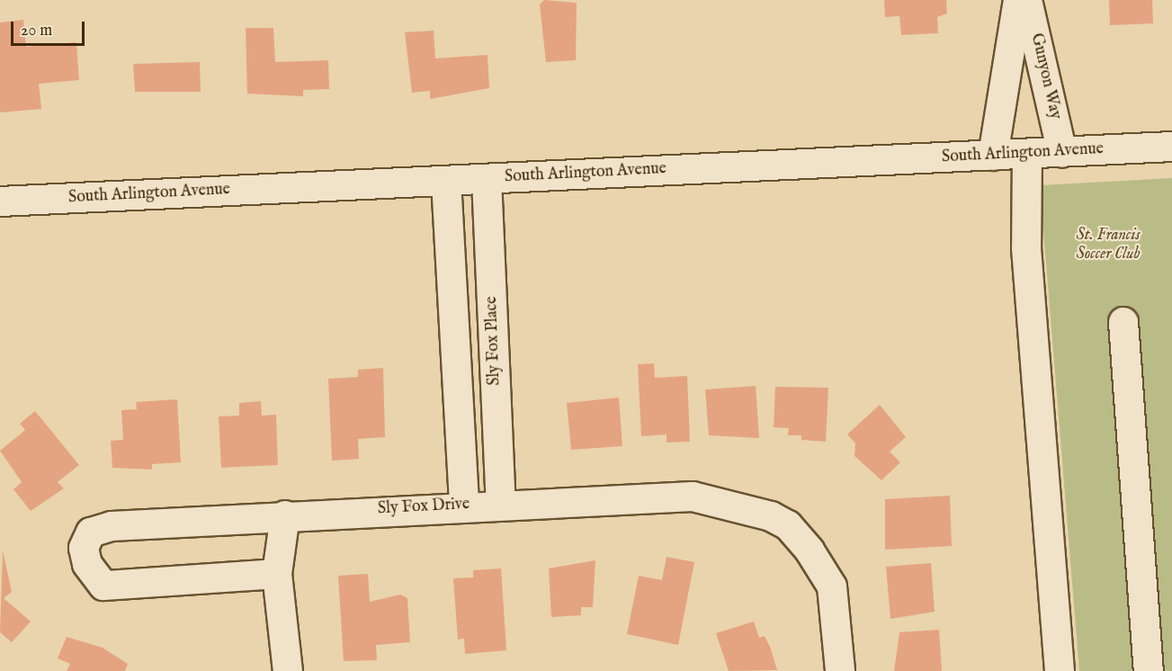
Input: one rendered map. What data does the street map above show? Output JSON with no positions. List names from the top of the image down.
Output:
{
  "streets": {
    "street": [
      "Gunyon Way",
      "South Arlington Avenue",
      "Sly Fox Place",
      "Sly Fox Drive"
    ]
  },
  "crossings": [
    ["Gunyon Way", "South Arlington Avenue"],
    ["South Arlington Avenue", "Sly Fox Place"],
    ["Sly Fox Place", "Sly Fox Drive"]
  ],
  "parks": ["St. Francis Soccer Club"],
  "scale_bar": "20 m"
}
